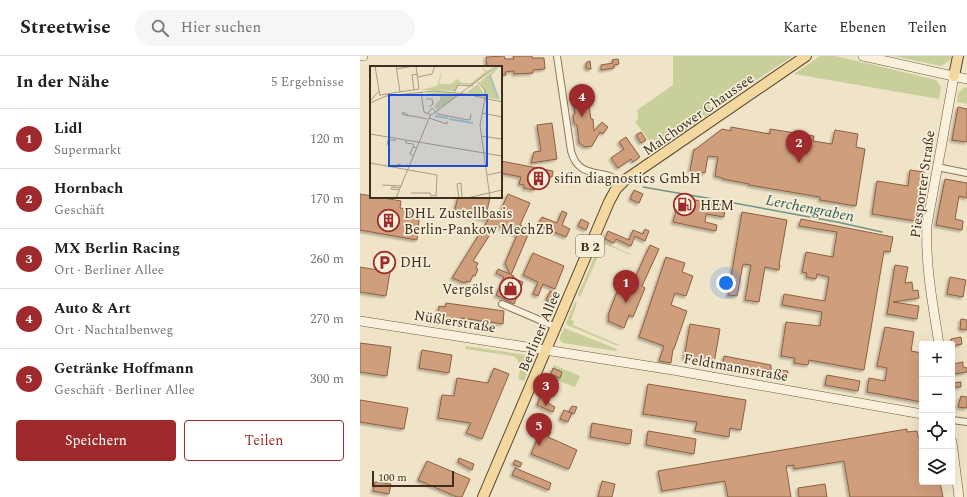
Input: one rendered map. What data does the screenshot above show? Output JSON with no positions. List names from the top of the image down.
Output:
{
  "streets": {
    "main road": ["Malchower Chaussee", "B 2", "Berliner Allee"],
    "street": ["Piesporter Straße", "Nüßlerstraße", "Feldtmannstraße"]
  },
  "crossings": [
    ["Malchower Chaussee", "Berliner Allee"],
    ["Nüßlerstraße", "Berliner Allee"],
    ["Nüßlerstraße", "Feldtmannstraße"],
    ["Berliner Allee", "Feldtmannstraße"]
  ],
  "water": ["Lerchengraben"],
  "places": {
    "building": ["sifin diagnostics GmbH", "DHL Zustellbasis Berlin-Pankow MechZB"],
    "fuel station": ["HEM"],
    "parking": ["DHL"],
    "shop": ["Vergölst"]
  },
  "scale_bar": "100 m",
  "page": {
    "header": "Streetwise",
    "search": "Hier suchen",
    "nav": ["Karte", "Ebenen", "Teilen"],
    "heading": ["In der Nähe", "5 Ergebnisse"],
    "pins": [
      "4",
      "2",
      "1",
      "3",
      "5"
    ],
    "list": [
      {
        "mark": "1",
        "name": "Lidl",
        "note": "Supermarkt",
        "value": "120 m"
      },
      {
        "mark": "2",
        "name": "Hornbach",
        "note": "Geschäft",
        "value": "170 m"
      },
      {
        "mark": "3",
        "name": "MX Berlin Racing",
        "note": "Ort · Berliner Allee",
        "value": "260 m"
      },
      {
        "mark": "4",
        "name": "Auto & Art",
        "note": "Ort · Nachtalbenweg",
        "value": "270 m"
      },
      {
        "mark": "5",
        "name": "Getränke Hoffmann",
        "note": "Geschäft · Berliner Allee",
        "value": "300 m"
      }
    ],
    "map_buttons": ["+", "−"],
    "buttons": ["Speichern", "Teilen"],
    "scale": "100 m"
  }
}
